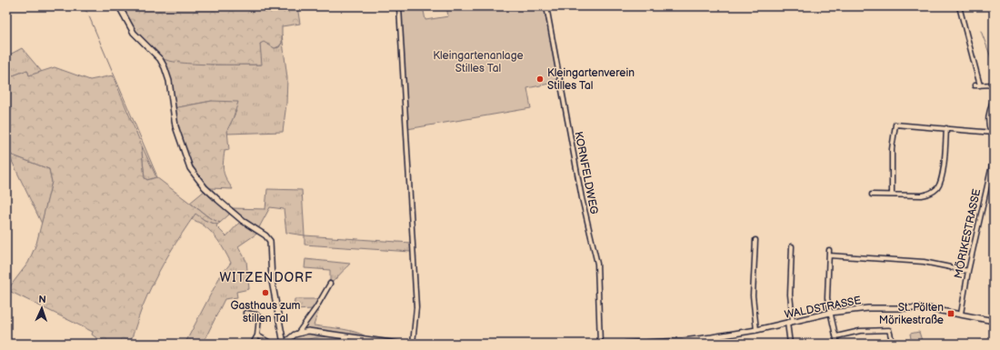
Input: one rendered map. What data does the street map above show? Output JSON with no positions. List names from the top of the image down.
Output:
{
  "streets": {
    "street": ["KORNFELDWEG", "MÖRIKESTRASSE", "WALDSTRASSE"]
  },
  "crossings": [
    ["MÖRIKESTRASSE", "WALDSTRASSE"]
  ],
  "districts": ["WITZENDORF"],
  "parks": ["Kleingartenanlage Stilles Tal"],
  "places": {
    "other": ["Kleingartenverein Stilles Tal", "Gasthaus zum stillen Tal"],
    "transit": ["St. Pölten Mörikestraße"]
  },
  "north": "top"
}
